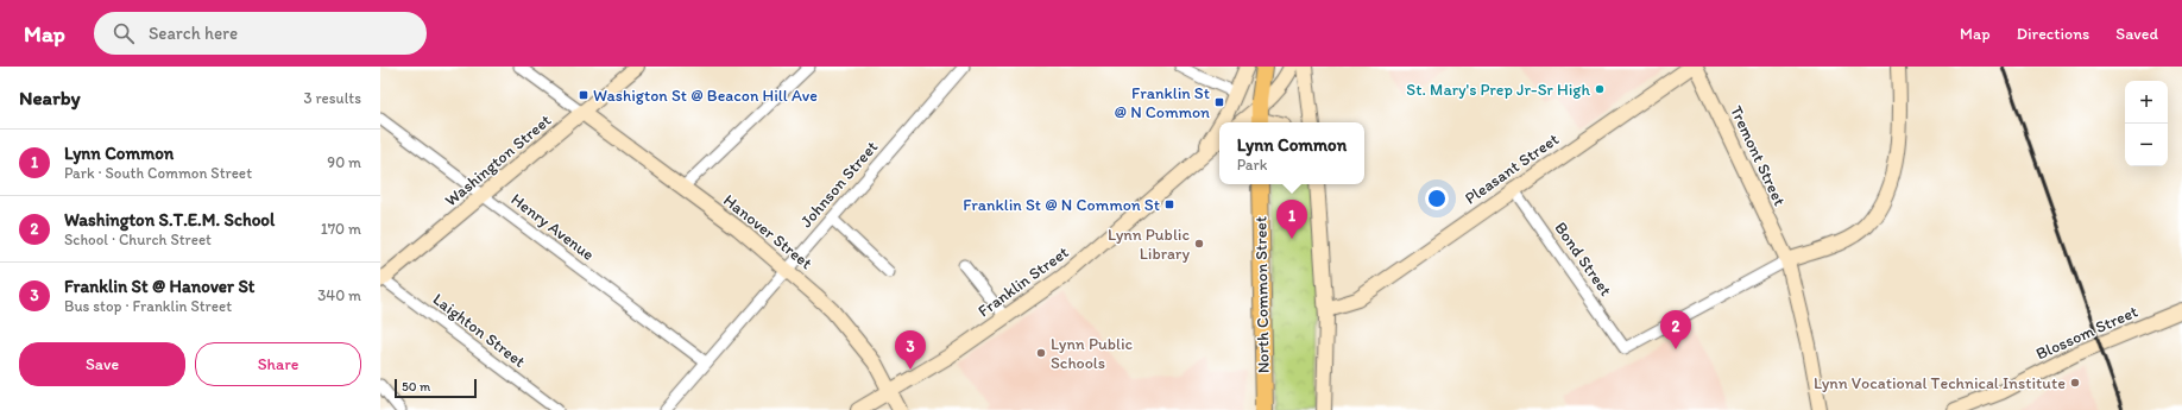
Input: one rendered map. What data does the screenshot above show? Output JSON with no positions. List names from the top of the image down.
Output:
{
  "streets": {
    "main road": [
      "Tremont Street",
      "Washington Street",
      "Pleasant Street",
      "Hanover Street",
      "Franklin Street",
      "North Common Street",
      "Blossom Street"
    ],
    "street": [
      "Johnson Street",
      "Henry Avenue",
      "Bond Street",
      "Laighton Street"
    ]
  },
  "crossings": [
    ["Tremont Street", "Bond Street"],
    ["Washington Street", "Henry Avenue"],
    ["Washington Street", "Hanover Street"],
    ["Washington Street", "Laighton Street"],
    ["Pleasant Street", "Bond Street"],
    ["Johnson Street", "Henry Avenue"],
    ["Johnson Street", "Hanover Street"],
    ["Hanover Street", "Franklin Street"]
  ],
  "places": {
    "other": [
      "St. Mary's Prep Jr-Sr High",
      "Lynn Public Library",
      "Lynn Public Schools",
      "Lynn Vocational Technical Institute"
    ],
    "transit": ["Washigton St @ Beacon Hill Ave", "Franklin St @ N Common", "Franklin St @ N Common St"]
  },
  "scale_bar": "50 m",
  "page": {
    "header": "Map",
    "search": "Search here",
    "nav": ["Map", "Directions", "Saved"],
    "heading": ["Nearby", "3 results"],
    "map_buttons": ["+", "−"],
    "popup": ["Lynn Common", "Park"],
    "list": [
      {
        "mark": "1",
        "name": "Lynn Common",
        "note": "Park · South Common Street",
        "value": "90 m"
      },
      {
        "mark": "2",
        "name": "Washington S.T.E.M. School",
        "note": "School · Church Street",
        "value": "170 m"
      },
      {
        "mark": "3",
        "name": "Franklin St @ Hanover St",
        "note": "Bus stop · Franklin Street",
        "value": "340 m"
      }
    ],
    "pins": ["1", "2", "3"],
    "buttons": ["Save", "Share"],
    "scale": "50 m"
  }
}
